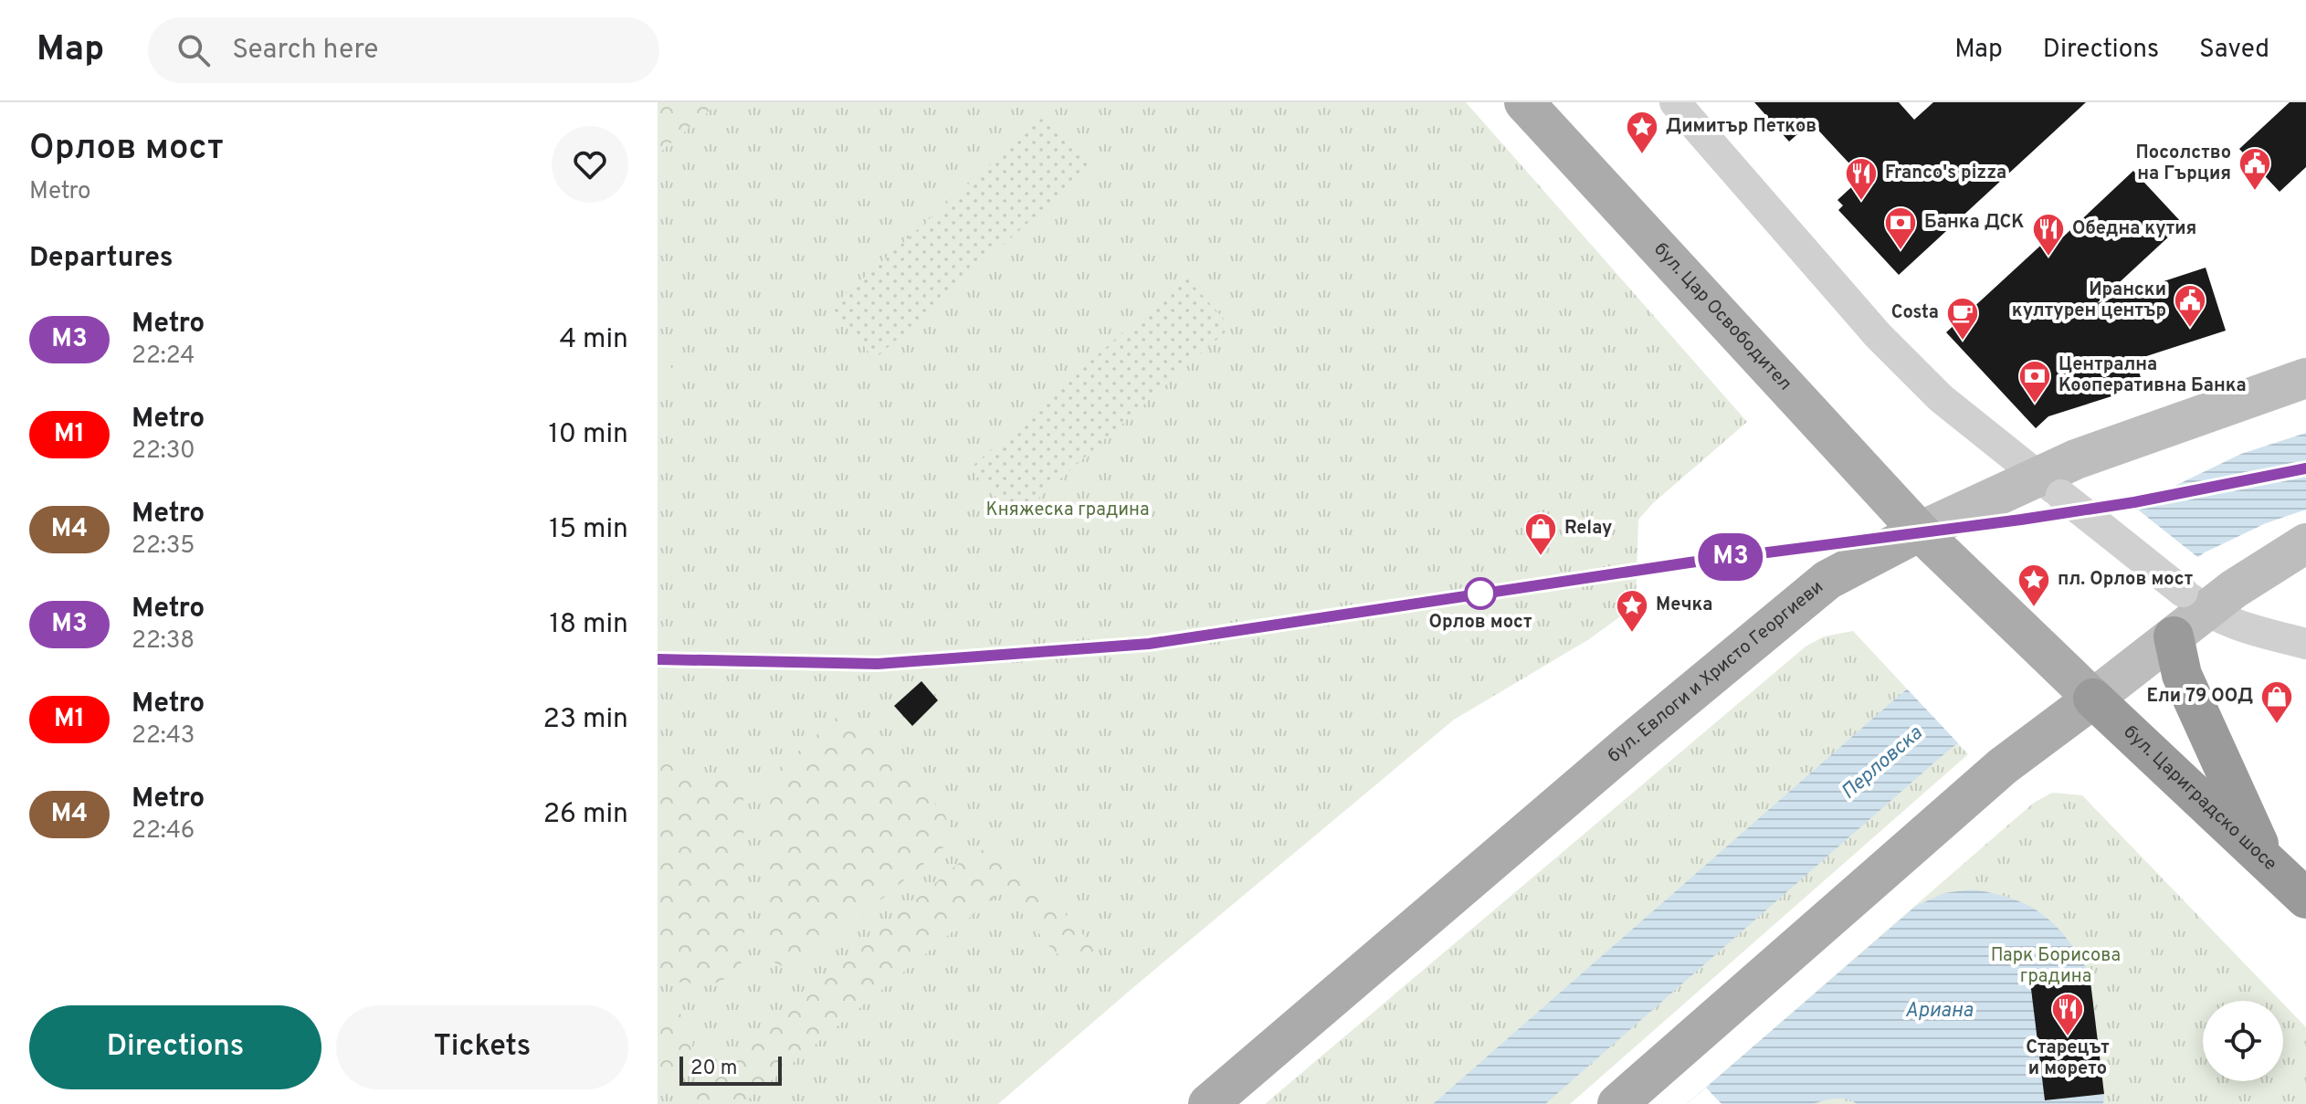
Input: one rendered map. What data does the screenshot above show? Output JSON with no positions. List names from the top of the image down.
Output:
{
  "streets": {
    "highway": ["бул. Цариградско шосе"],
    "main road": ["бул. Цар Освободител", "бул. Евлоги и Христо Георгиеви"]
  },
  "crossings": [
    ["бул. Цар Освободител", "бул. Евлоги и Христо Георгиеви"],
    ["бул. Цар Освободител", "бул. Цариградско шосе"]
  ],
  "water": ["Перловска", "Ариана"],
  "parks": ["Княжеска градина", "Парк Борисова градина"],
  "places": {
    "place": ["Димитър Петков", "пл. Орлов мост", "Мечка"],
    "public building": ["Посолство на Гърция", "Ирански културен център"],
    "restaurant": ["Franco's pizza", "Обедна кутия", "Старецът и морето"],
    "bank": ["Банка ДСК", "Централна Кооперативна Банка"],
    "cafe": ["Costa"],
    "shop": ["Relay", "Ели 79 ООД"],
    "other": ["Орлов мост"]
  },
  "lines": ["metro line M3"],
  "scale_bar": "20 m",
  "page": {
    "header": "Map",
    "search": "Search here",
    "nav": ["Map", "Directions", "Saved"],
    "heading": [
      ["Орлов мост", "Metro"],
      "Departures"
    ],
    "on_map": "M3",
    "list": [
      {
        "mark": "M3",
        "name": "Metro",
        "note": "22:24",
        "value": "4 min"
      },
      {
        "mark": "M1",
        "name": "Metro",
        "note": "22:30",
        "value": "10 min"
      },
      {
        "mark": "M4",
        "name": "Metro",
        "note": "22:35",
        "value": "15 min"
      },
      {
        "mark": "M3",
        "name": "Metro",
        "note": "22:38",
        "value": "18 min"
      },
      {
        "mark": "M1",
        "name": "Metro",
        "note": "22:43",
        "value": "23 min"
      },
      {
        "mark": "M4",
        "name": "Metro",
        "note": "22:46",
        "value": "26 min"
      }
    ],
    "buttons": ["Directions", "Tickets"],
    "scale": "20 m"
  }
}
